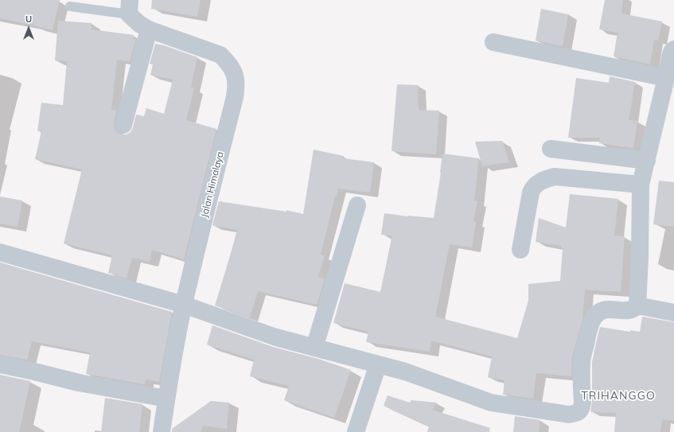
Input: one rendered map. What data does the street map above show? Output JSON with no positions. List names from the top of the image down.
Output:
{
  "streets": {
    "street": ["Jalan Himalaya"]
  },
  "districts": ["TRIHANGGO"],
  "north": "top"
}
